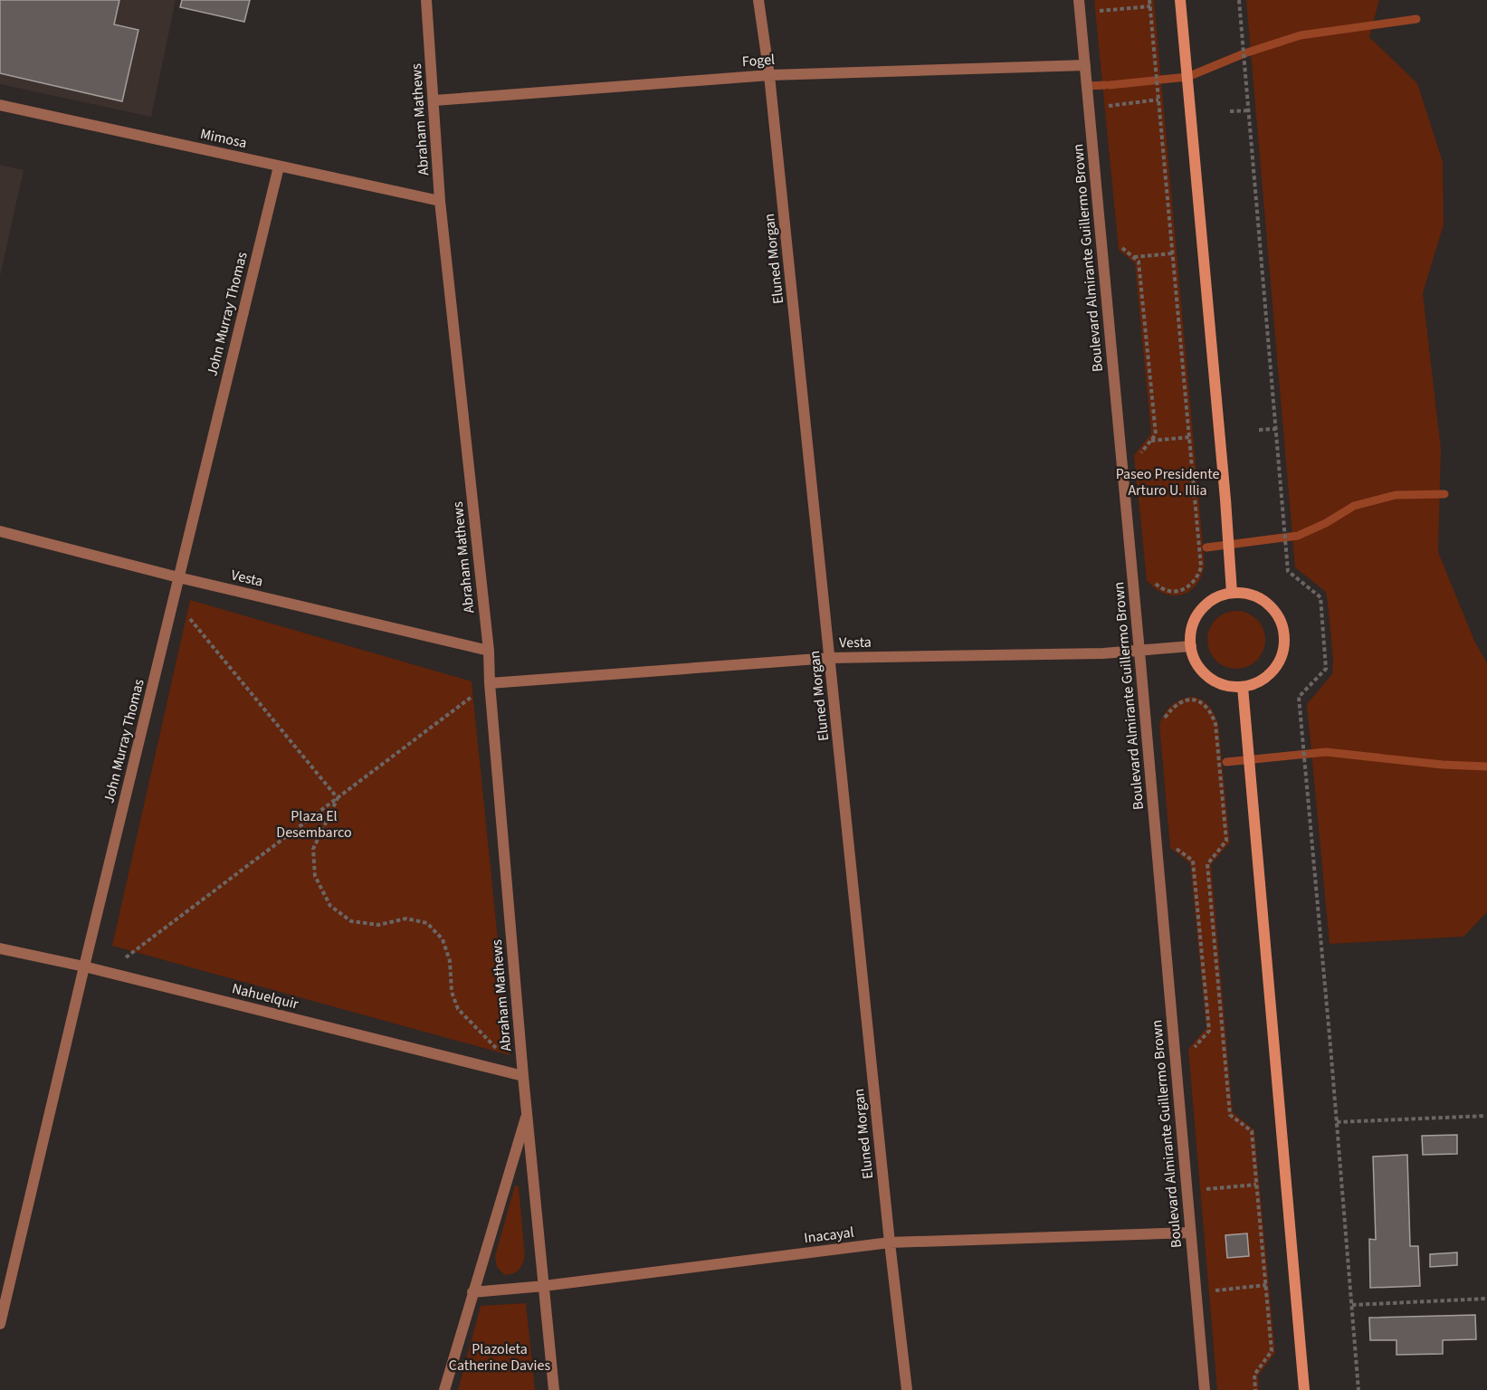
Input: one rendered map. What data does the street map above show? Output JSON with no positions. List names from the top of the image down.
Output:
{
  "streets": {
    "street": [
      "Fogel",
      "Abraham Mathews",
      "Mimosa",
      "Boulevard Almirante Guillermo Brown",
      "Eluned Morgan",
      "John Murray Thomas",
      "Vesta",
      "Nahuelquir",
      "Inacayal"
    ]
  },
  "crossings": [
    ["Fogel", "Abraham Mathews"],
    ["Fogel", "Boulevard Almirante Guillermo Brown"],
    ["Fogel", "Eluned Morgan"],
    ["Abraham Mathews", "Mimosa"],
    ["Abraham Mathews", "Vesta"],
    ["Abraham Mathews", "Nahuelquir"],
    ["Abraham Mathews", "Inacayal"],
    ["Mimosa", "John Murray Thomas"],
    ["Boulevard Almirante Guillermo Brown", "Vesta"],
    ["Boulevard Almirante Guillermo Brown", "Inacayal"],
    ["Eluned Morgan", "Vesta"],
    ["Eluned Morgan", "Inacayal"],
    ["John Murray Thomas", "Vesta"],
    ["John Murray Thomas", "Nahuelquir"]
  ],
  "parks": ["Paseo Presidente Arturo U. Illia", "Plaza El Desembarco", "Plazoleta Catherine Davies"]
}
